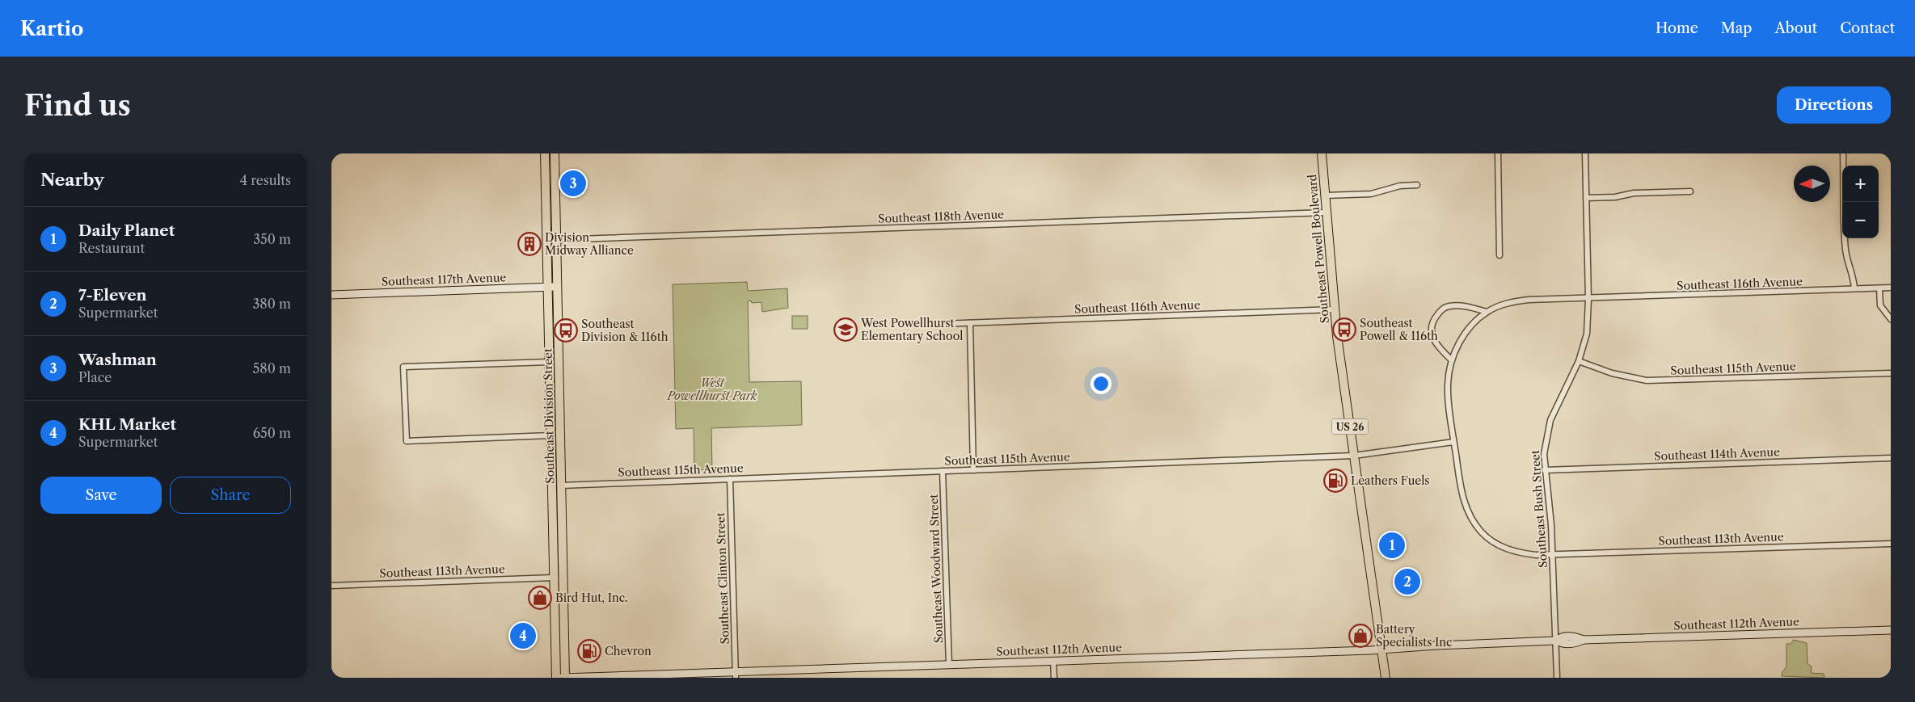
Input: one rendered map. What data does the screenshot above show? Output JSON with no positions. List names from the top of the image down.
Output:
{
  "streets": {
    "main road": [
      "Southeast Powell Boulevard",
      "Southeast 117th Avenue",
      "Southeast Division Street",
      "US 26",
      "Southeast 112th Avenue"
    ],
    "street": [
      "Southeast 118th Avenue",
      "Southeast 116th Avenue",
      "Southeast 115th Avenue",
      "Southeast 114th Avenue",
      "Southeast Bush Street",
      "Southeast 113th Avenue",
      "Southeast Woodward Street",
      "Southeast Clinton Street"
    ]
  },
  "crossings": [
    ["Southeast 118th Avenue", "Southeast Powell Boulevard"],
    ["Southeast 118th Avenue", "Southeast Division Street"],
    ["Southeast Powell Boulevard", "Southeast 116th Avenue"],
    ["Southeast Powell Boulevard", "Southeast 115th Avenue"],
    ["Southeast Powell Boulevard", "Southeast 112th Avenue"],
    ["Southeast 117th Avenue", "Southeast Division Street"],
    ["Southeast 116th Avenue", "Southeast Bush Street"],
    ["Southeast 116th Avenue", "Southeast 113th Avenue"],
    ["Southeast 115th Avenue", "Southeast Division Street"],
    ["Southeast 115th Avenue", "Southeast Bush Street"],
    ["Southeast 115th Avenue", "Southeast 113th Avenue"],
    ["Southeast 115th Avenue", "Southeast Woodward Street"],
    ["Southeast 115th Avenue", "Southeast Clinton Street"],
    ["Southeast Division Street", "Southeast 113th Avenue"],
    ["Southeast Division Street", "Southeast 112th Avenue"],
    ["Southeast 114th Avenue", "Southeast Bush Street"],
    ["Southeast Bush Street", "Southeast 113th Avenue"],
    ["Southeast Bush Street", "Southeast 112th Avenue"],
    ["Southeast Woodward Street", "Southeast 112th Avenue"],
    ["Southeast Clinton Street", "Southeast 112th Avenue"]
  ],
  "parks": ["West Powellhurst Park"],
  "places": {
    "building": ["Division Midway Alliance"],
    "school or university": ["West Powellhurst Elementary School"],
    "bus stop": ["Southeast Powell & 116th", "Southeast Division & 116th"],
    "fuel station": ["Leathers Fuels", "Chevron"],
    "shop": ["Bird Hut, Inc.", "Battery Specialists Inc"]
  },
  "north": "left",
  "page": {
    "header": "Kartio",
    "nav": [
      "Home",
      "Map",
      "About",
      "Contact"
    ],
    "buttons": [
      "Directions",
      ["Save", "Share"]
    ],
    "title": "Find us",
    "heading": ["Nearby", "4 results"],
    "map_buttons": ["+", "−"],
    "pins": [
      "3",
      "1",
      "2",
      "4"
    ],
    "list": [
      {
        "mark": "1",
        "name": "Daily Planet",
        "note": "Restaurant",
        "value": "350 m"
      },
      {
        "mark": "2",
        "name": "7-Eleven",
        "note": "Supermarket",
        "value": "380 m"
      },
      {
        "mark": "3",
        "name": "Washman",
        "note": "Place",
        "value": "580 m"
      },
      {
        "mark": "4",
        "name": "KHL Market",
        "note": "Supermarket",
        "value": "650 m"
      }
    ]
  }
}
